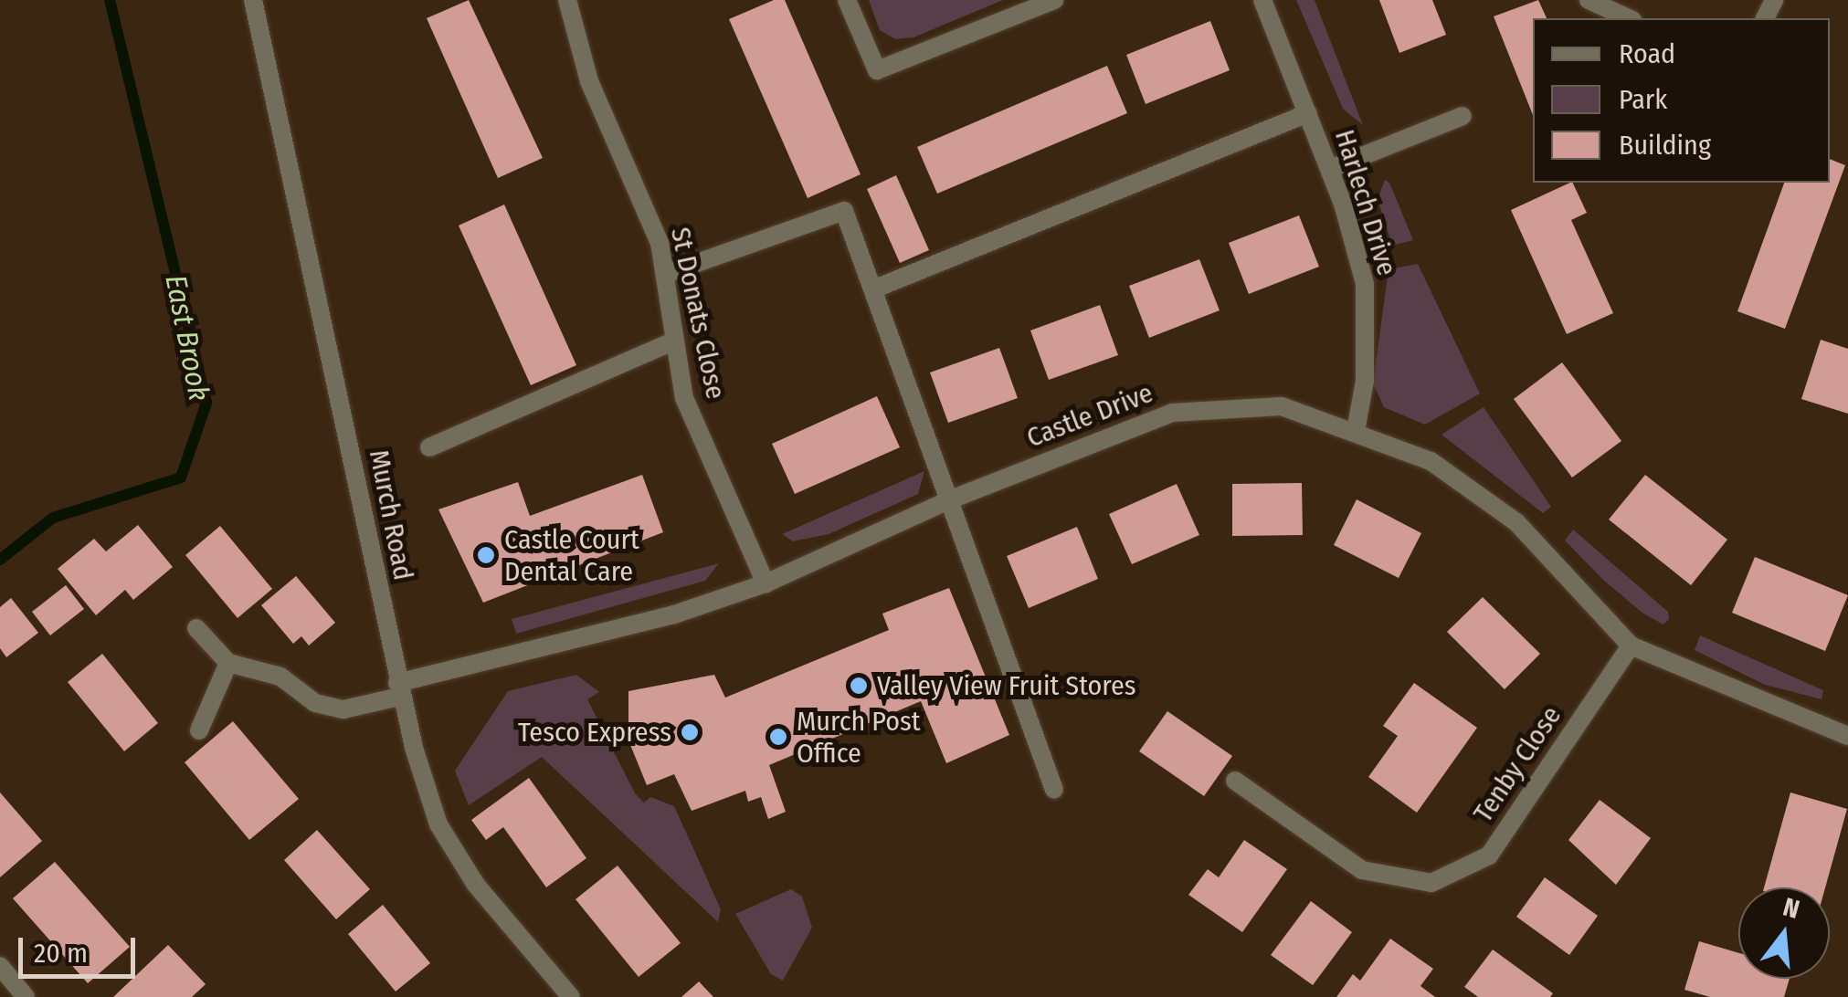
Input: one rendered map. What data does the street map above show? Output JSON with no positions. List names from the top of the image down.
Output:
{
  "streets": {
    "street": [
      "Harlech Drive",
      "St Donats Close",
      "Castle Drive",
      "Murch Road",
      "Tenby Close"
    ]
  },
  "crossings": [
    ["Harlech Drive", "Castle Drive"],
    ["St Donats Close", "Castle Drive"],
    ["Castle Drive", "Murch Road"],
    ["Castle Drive", "Tenby Close"]
  ],
  "water": ["East Brook"],
  "places": [
    "Castle Court Dental Care",
    "Valley View Fruit Stores",
    "Tesco Express",
    "Murch Post Office"
  ],
  "legend": ["Road", "Park", "Building"],
  "scale_bar": "20 m",
  "north": "top"
}
